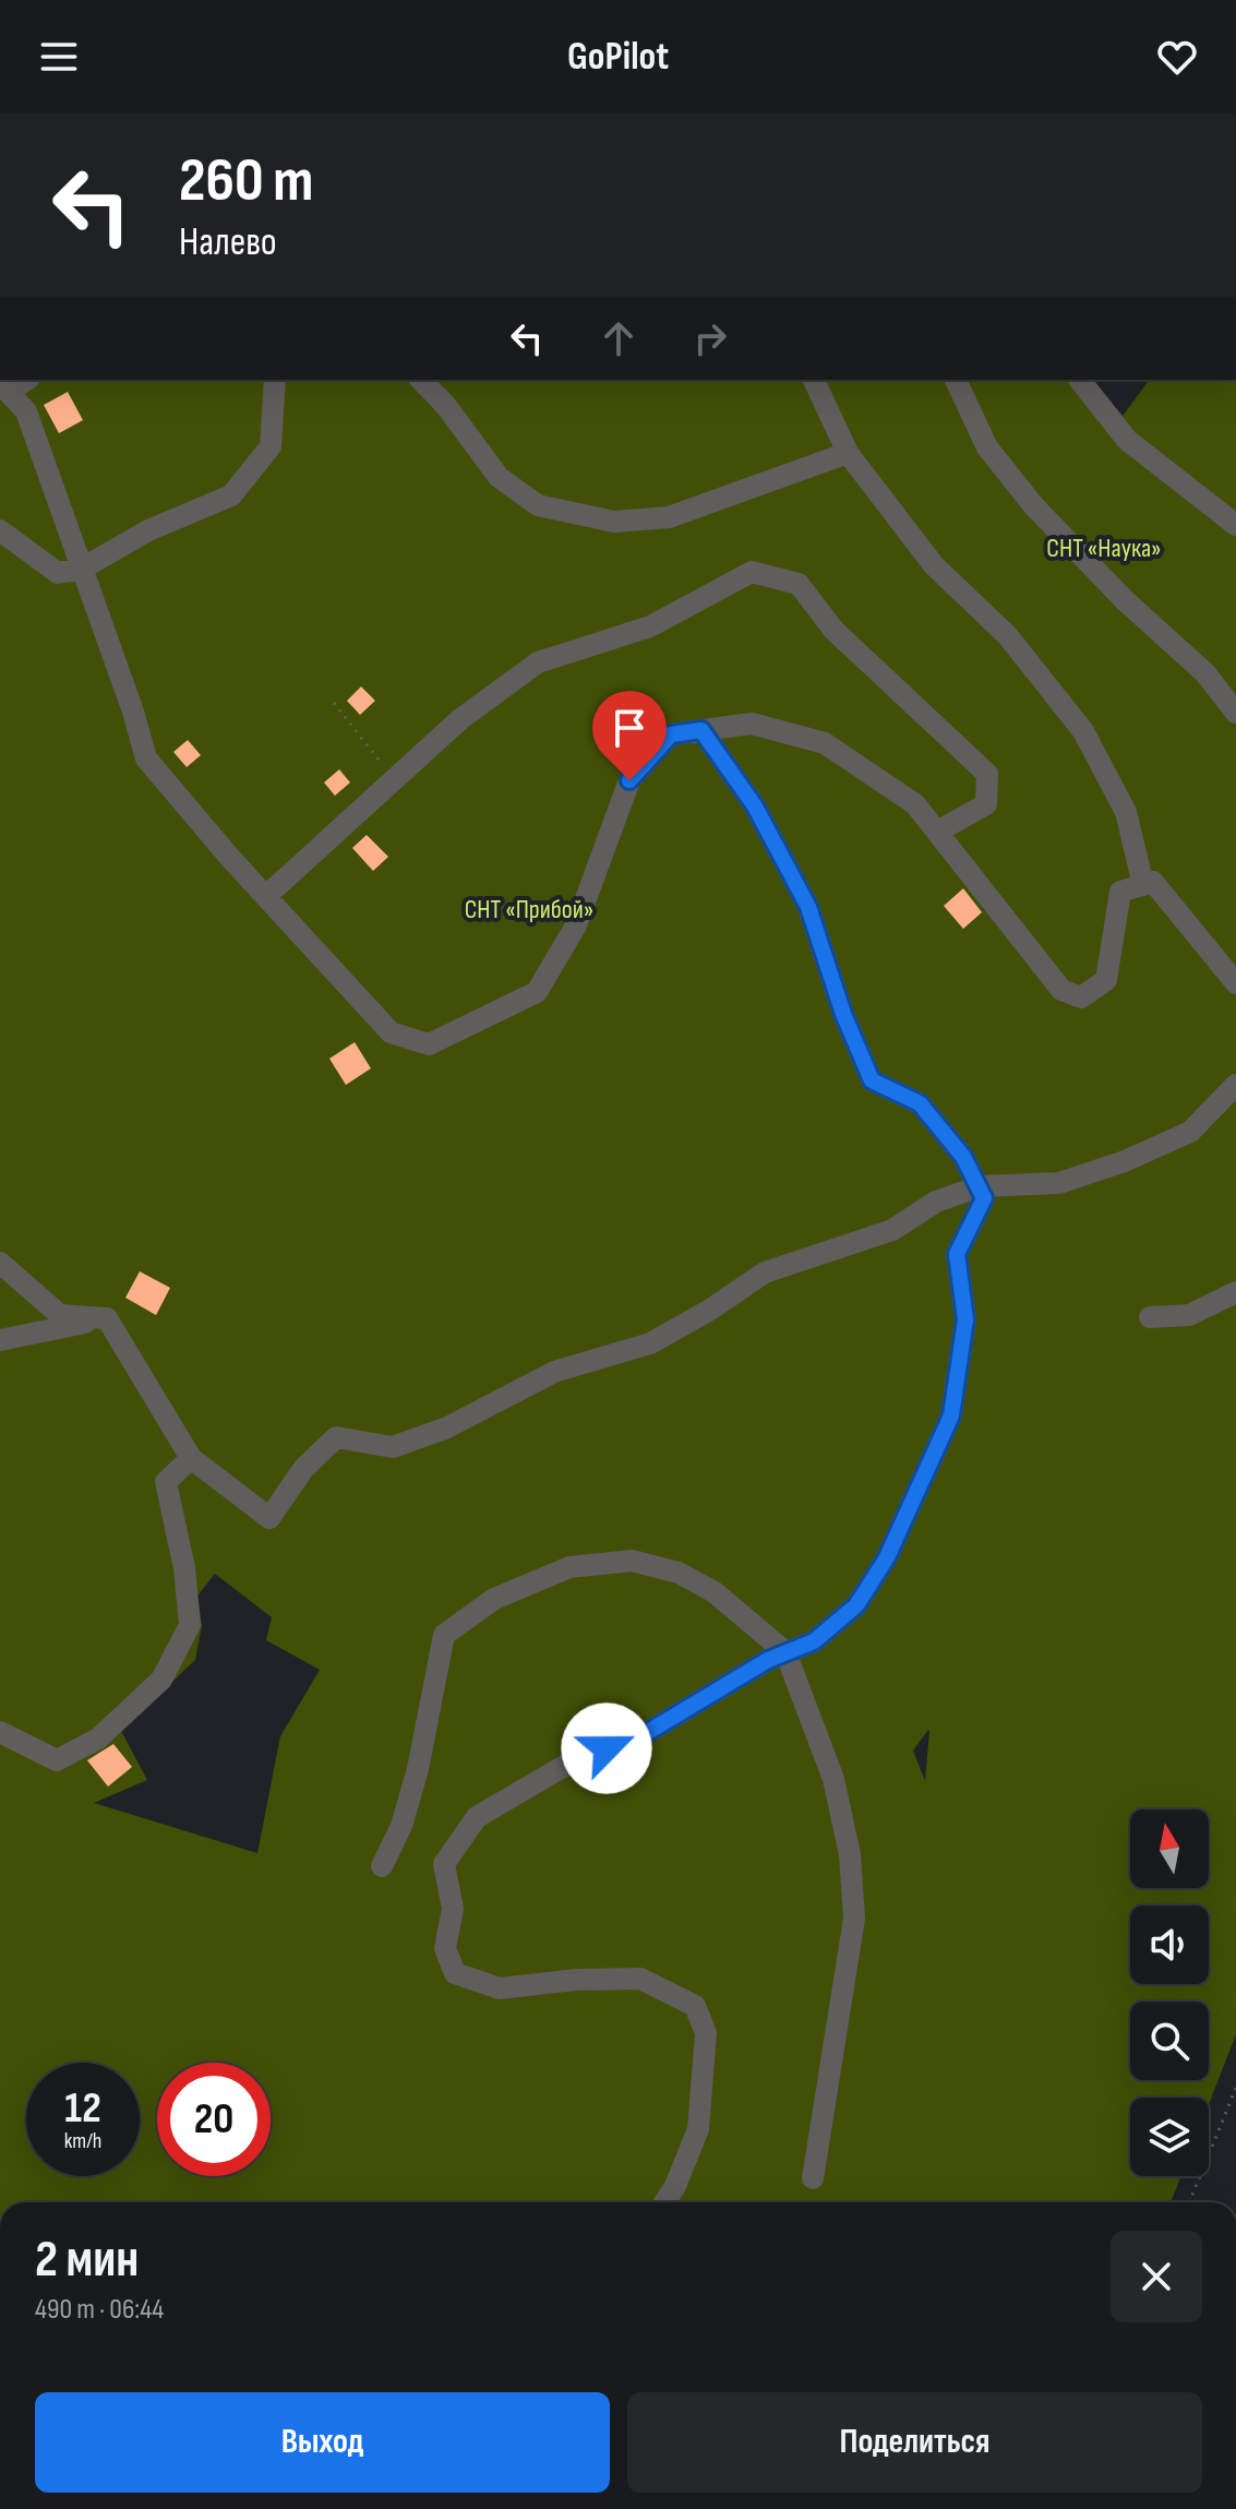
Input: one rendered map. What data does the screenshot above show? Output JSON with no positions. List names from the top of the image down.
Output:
{
  "parks": ["СНТ «Наука»", "СНТ «Прибой»"],
  "north": "top",
  "page": {
    "header": "GoPilot",
    "turn": ["260 m", "Налево"],
    "speed": "12 km/h",
    "limit": "20",
    "heading": ["2 мин", "490 m · 06:44"],
    "buttons": ["Выход", "Поделиться"]
  }
}
